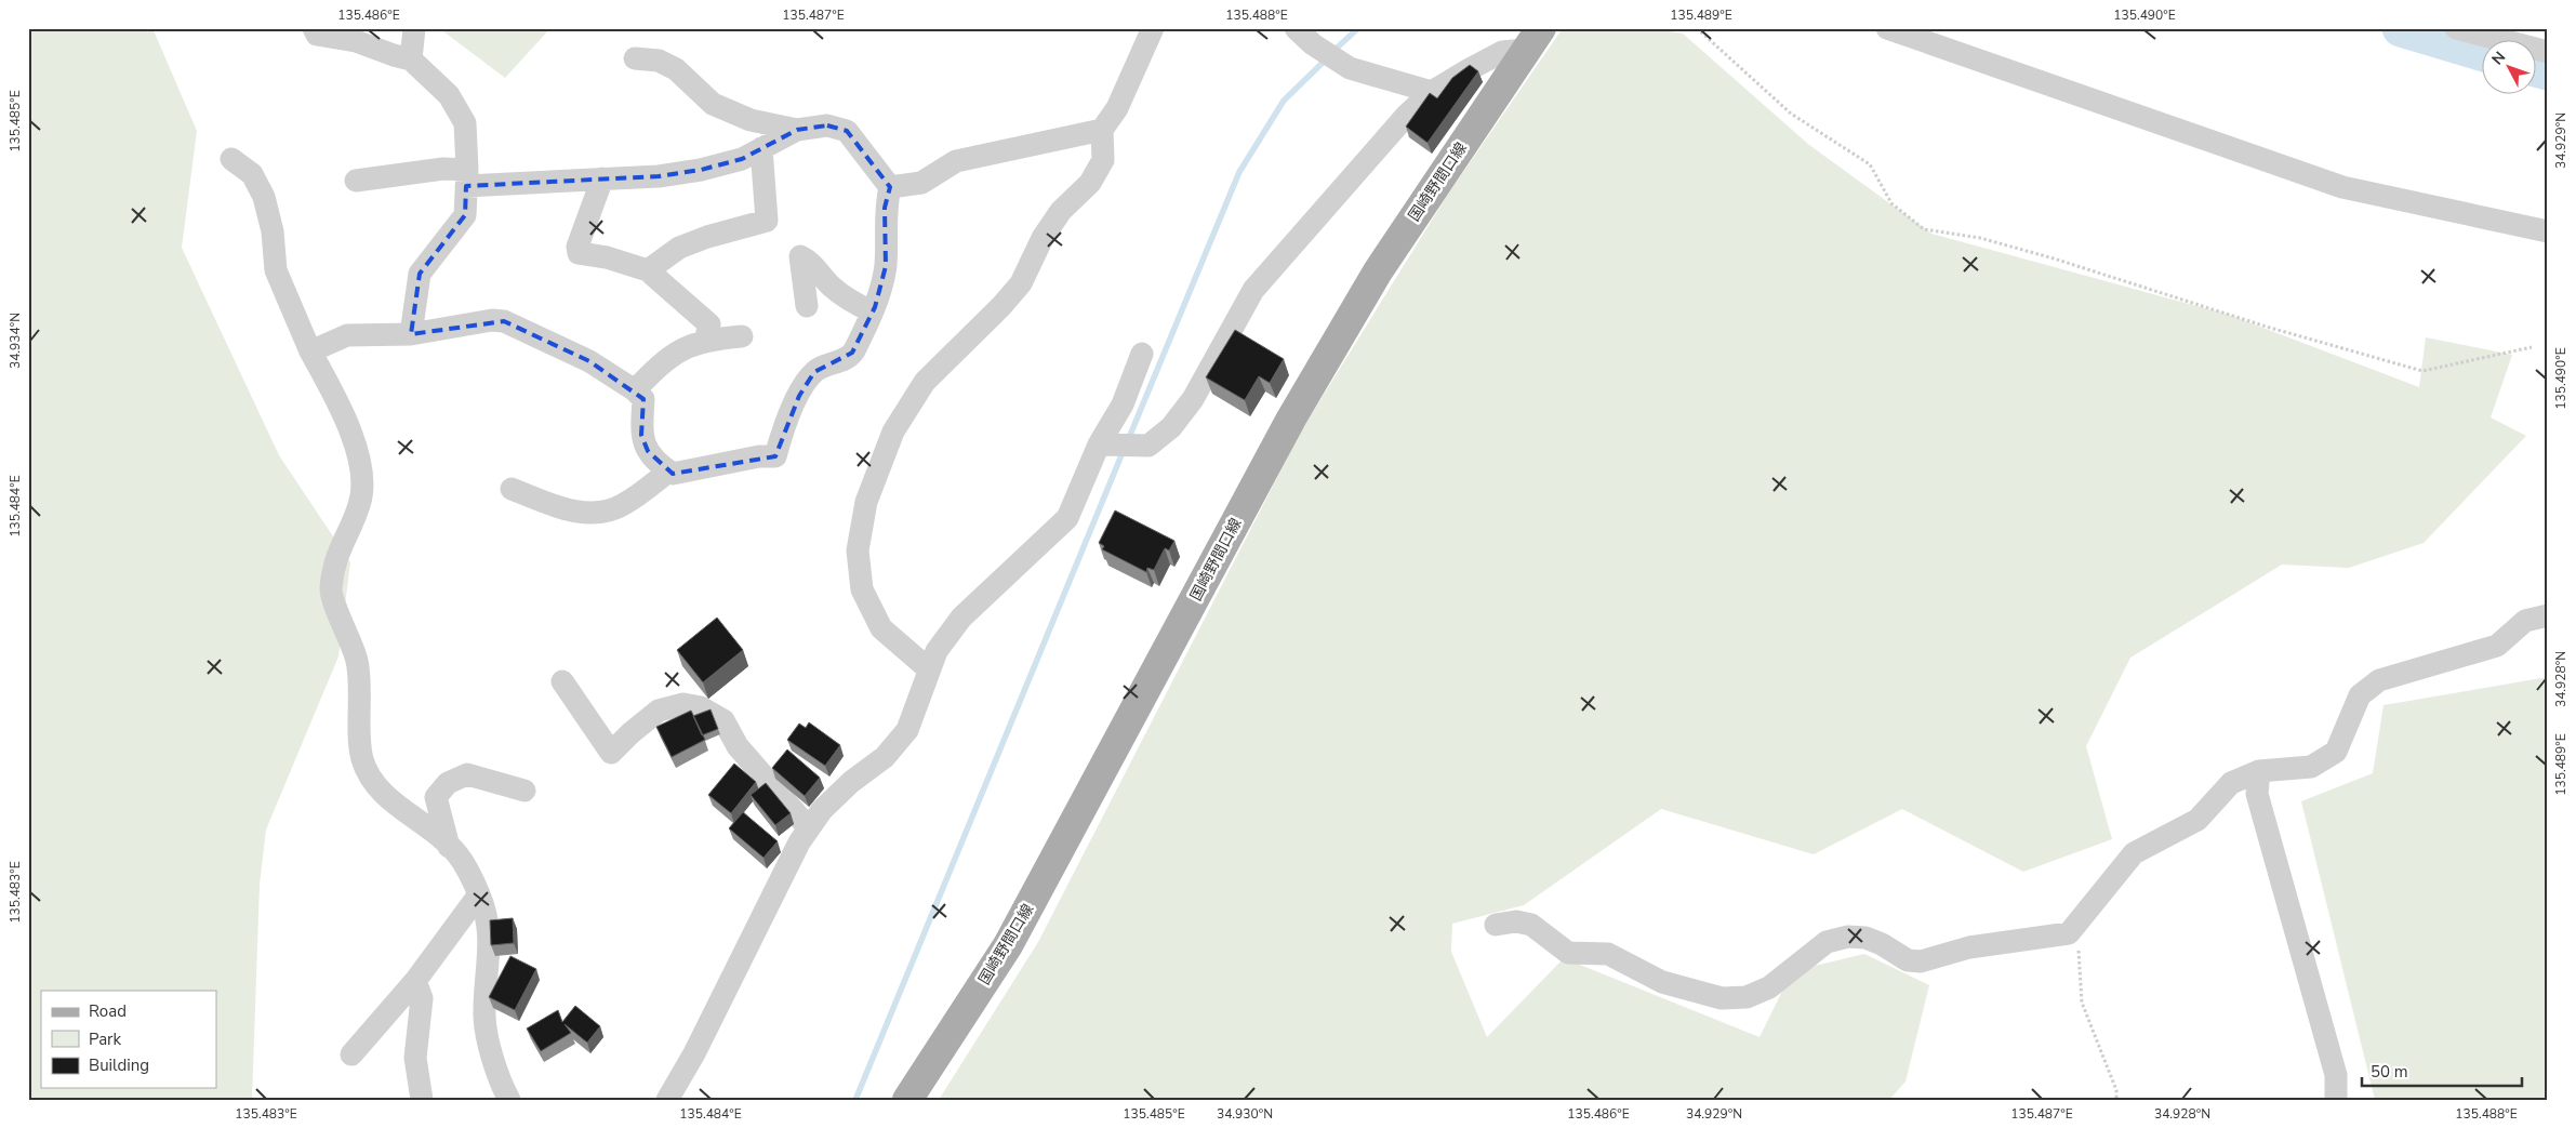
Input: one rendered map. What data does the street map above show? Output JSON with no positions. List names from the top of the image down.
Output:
{
  "streets": {
    "main road": ["国崎野間口線"]
  },
  "legend": ["Road", "Park", "Building"],
  "scale_bar": "50 m",
  "north": "top left",
  "coordinates": [
    "135.486°E",
    "135.487°E",
    "135.488°E",
    "135.489°E",
    "135.490°E",
    "135.485°E",
    "34.929°N",
    "34.934°N",
    "135.484°E",
    "34.928°N",
    "135.483°E",
    "34.930°N"
  ]
}
